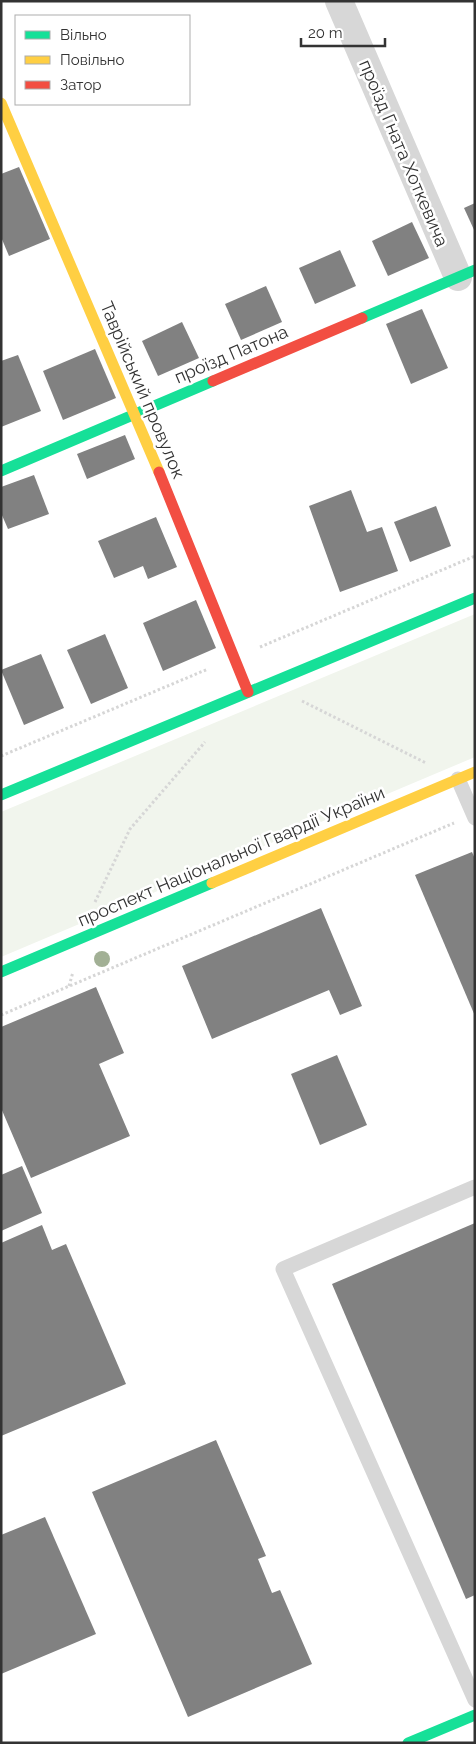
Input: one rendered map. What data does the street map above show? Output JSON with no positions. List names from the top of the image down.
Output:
{
  "streets": {
    "street": [
      "проїзд Гната Хоткевича",
      "проїзд Патона",
      "Таврійський провулок",
      "проспект Національної Гвардії України"
    ]
  },
  "crossings": [
    ["проїзд Гната Хоткевича", "проїзд Патона"],
    ["проїзд Патона", "Таврійський провулок"]
  ],
  "legend": ["Вільно", "Повільно", "Затор"],
  "scale_bar": "20 m"
}
